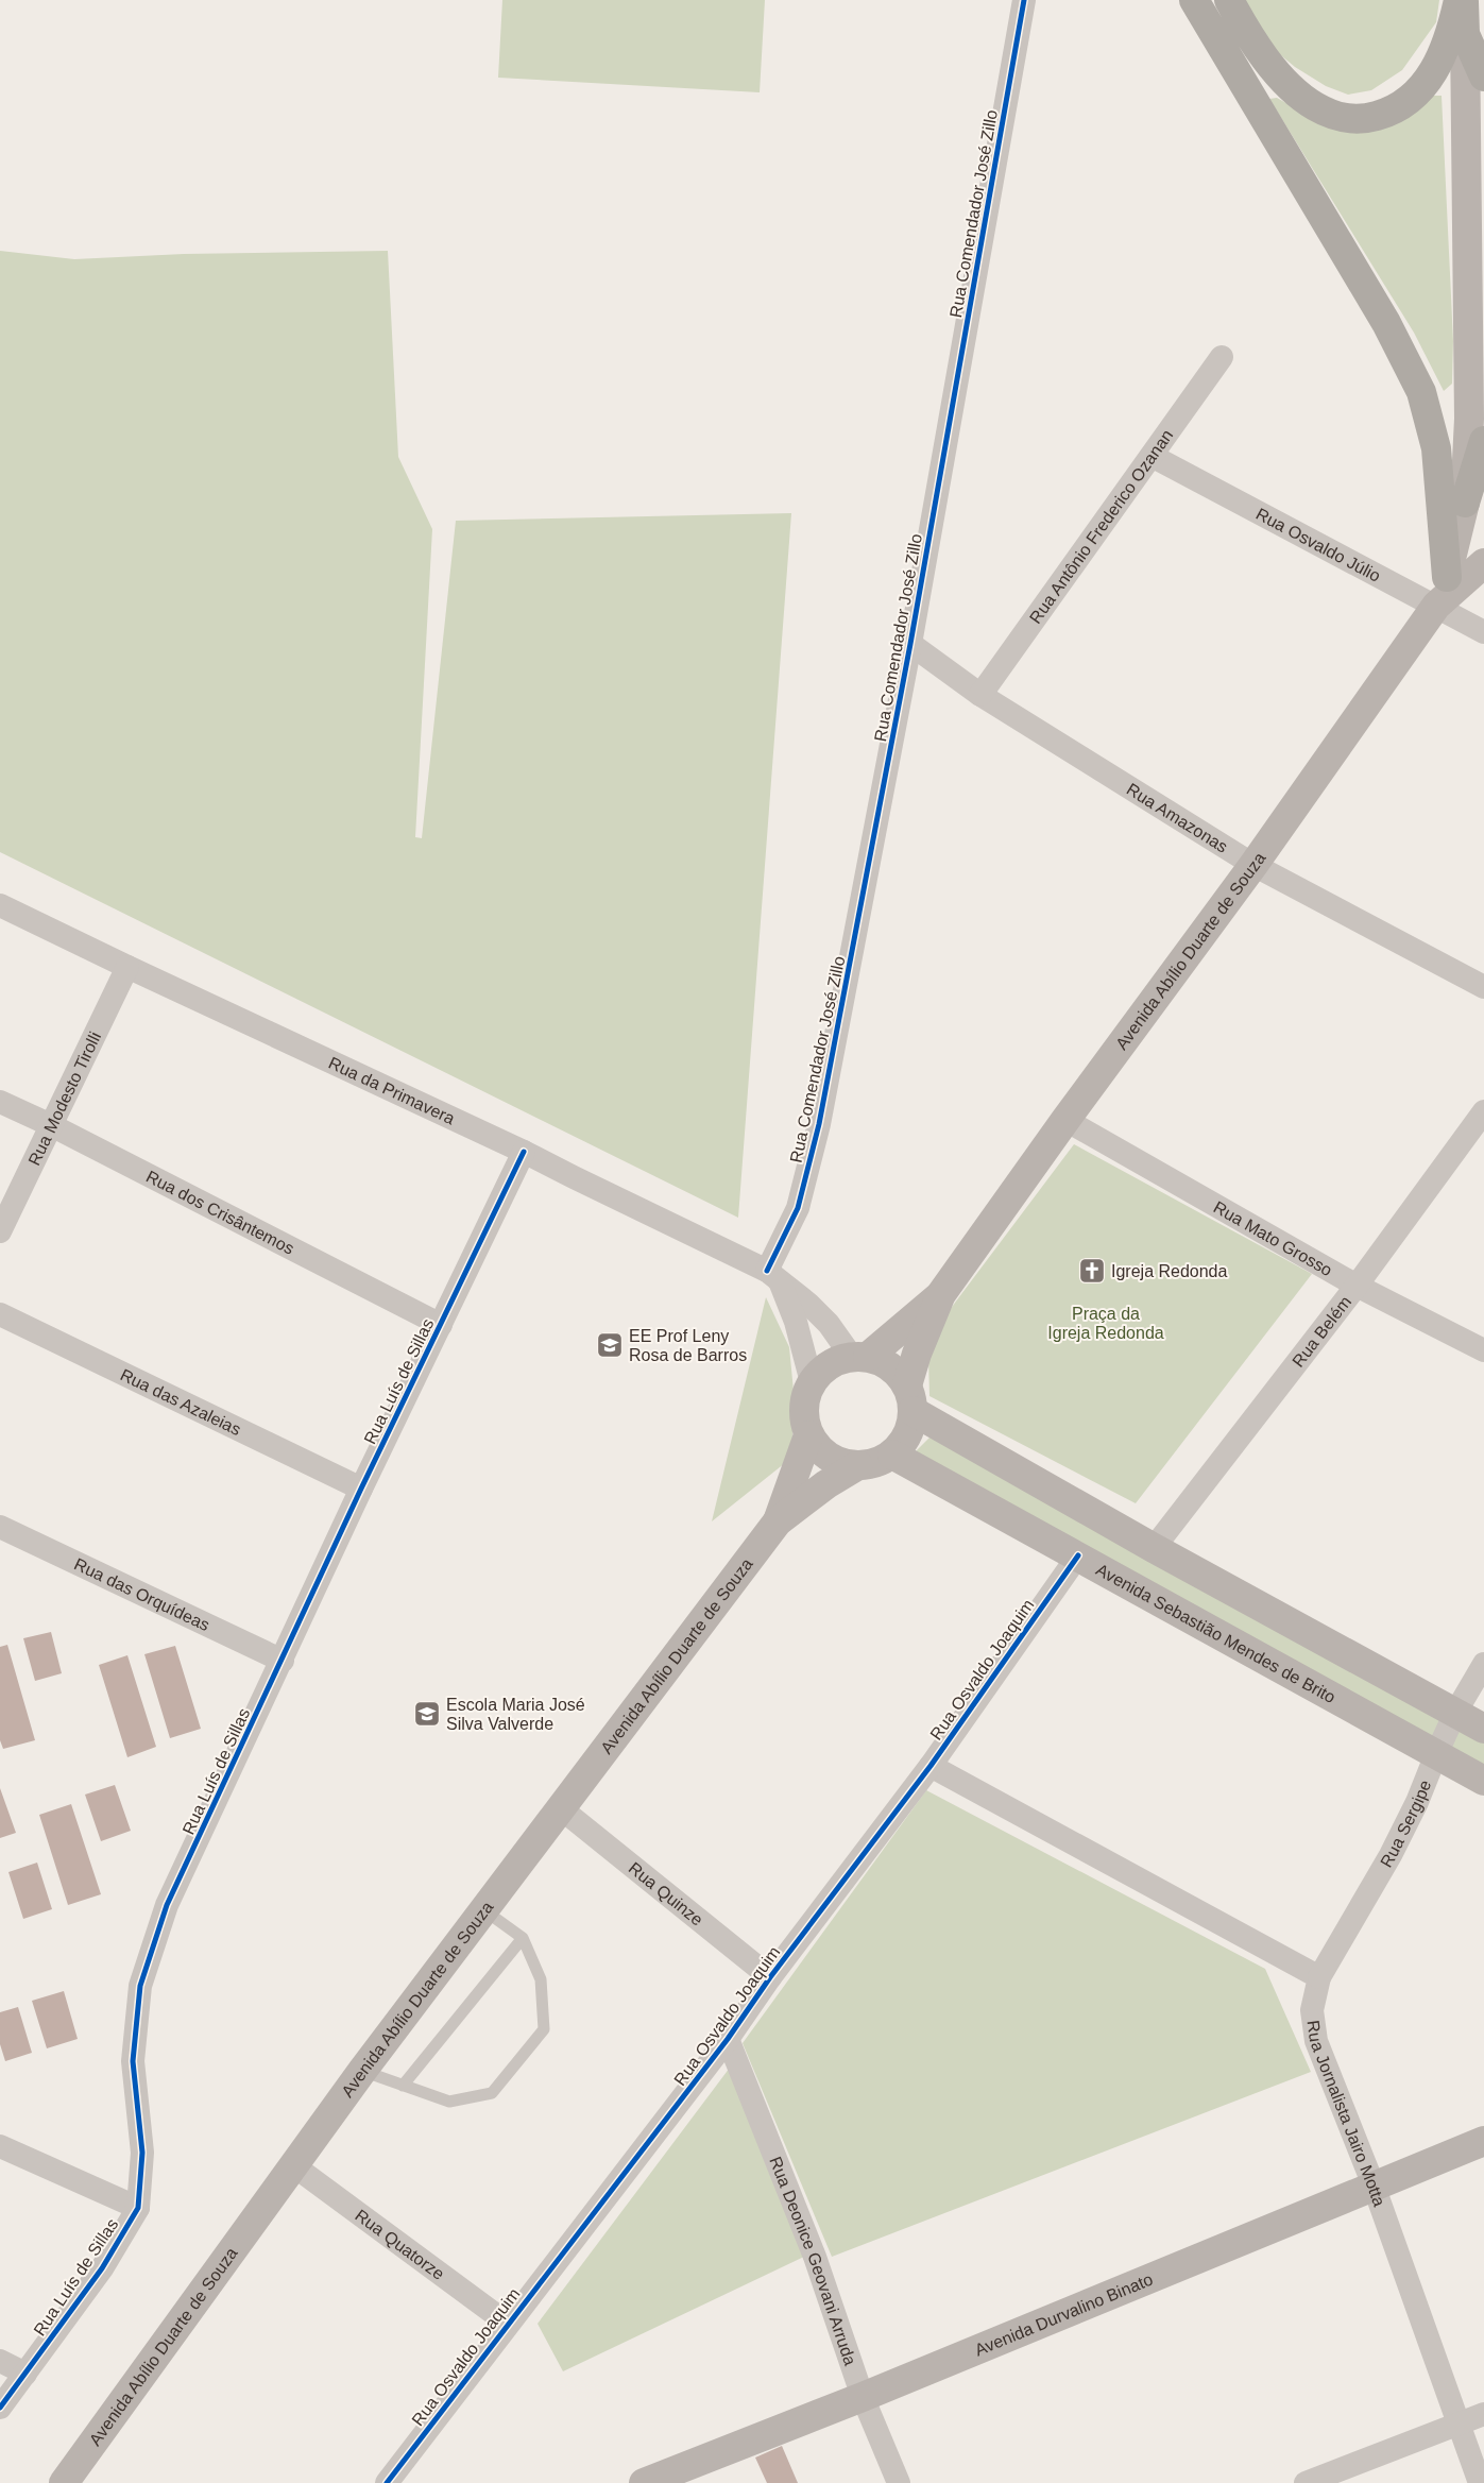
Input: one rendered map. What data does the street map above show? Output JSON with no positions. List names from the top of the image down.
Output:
{
  "streets": {
    "main road": ["Avenida Abílio Duarte de Souza", "Avenida Sebastião Mendes de Brito", "Avenida Durvalino Binato"],
    "street": [
      "Rua Comendador José Zillo",
      "Rua Antônio Frederico Ozanan",
      "Rua Osvaldo Júlio",
      "Rua Amazonas",
      "Rua da Primavera",
      "Rua Modesto Tirolli",
      "Rua dos Crisântemos",
      "Rua Mato Grosso",
      "Rua Belém",
      "Rua Luís de Sillas",
      "Rua das Azaleias",
      "Rua das Orquídeas",
      "Rua Osvaldo Joaquim",
      "Rua Sergipe",
      "Rua Quinze",
      "Rua Jornalista Jairo Motta",
      "Rua Quatorze",
      "Rua Deonice Geovani Arruda"
    ]
  },
  "crossings": [
    ["Rua Comendador José Zillo", "Rua Amazonas"],
    ["Rua Comendador José Zillo", "Rua da Primavera"],
    ["Rua Antônio Frederico Ozanan", "Rua Osvaldo Júlio"],
    ["Rua Antônio Frederico Ozanan", "Rua Amazonas"],
    ["Rua Osvaldo Júlio", "Avenida Abílio Duarte de Souza"],
    ["Rua Amazonas", "Avenida Abílio Duarte de Souza"],
    ["Avenida Abílio Duarte de Souza", "Rua da Primavera"],
    ["Avenida Abílio Duarte de Souza", "Rua Mato Grosso"],
    ["Avenida Abílio Duarte de Souza", "Avenida Sebastião Mendes de Brito"],
    ["Avenida Abílio Duarte de Souza", "Rua Quinze"],
    ["Avenida Abílio Duarte de Souza", "Rua Quatorze"],
    ["Rua da Primavera", "Rua Modesto Tirolli"],
    ["Rua da Primavera", "Rua Luís de Sillas"],
    ["Rua da Primavera", "Avenida Sebastião Mendes de Brito"],
    ["Rua Modesto Tirolli", "Rua dos Crisântemos"],
    ["Rua dos Crisântemos", "Rua Luís de Sillas"],
    ["Rua Mato Grosso", "Rua Belém"],
    ["Rua Luís de Sillas", "Rua das Azaleias"],
    ["Rua Luís de Sillas", "Rua das Orquídeas"],
    ["Avenida Sebastião Mendes de Brito", "Rua Osvaldo Joaquim"],
    ["Avenida Sebastião Mendes de Brito", "Rua Sergipe"],
    ["Rua Osvaldo Joaquim", "Rua Quinze"],
    ["Rua Osvaldo Joaquim", "Rua Quatorze"],
    ["Rua Osvaldo Joaquim", "Rua Deonice Geovani Arruda"],
    ["Rua Sergipe", "Rua Jornalista Jairo Motta"],
    ["Rua Jornalista Jairo Motta", "Avenida Durvalino Binato"],
    ["Rua Deonice Geovani Arruda", "Avenida Durvalino Binato"]
  ],
  "parks": ["Praça da Igreja Redonda"],
  "places": {
    "church": ["Igreja Redonda"],
    "school or university": ["EE Prof Leny Rosa de Barros", "Escola Maria José Silva Valverde"]
  }
}
